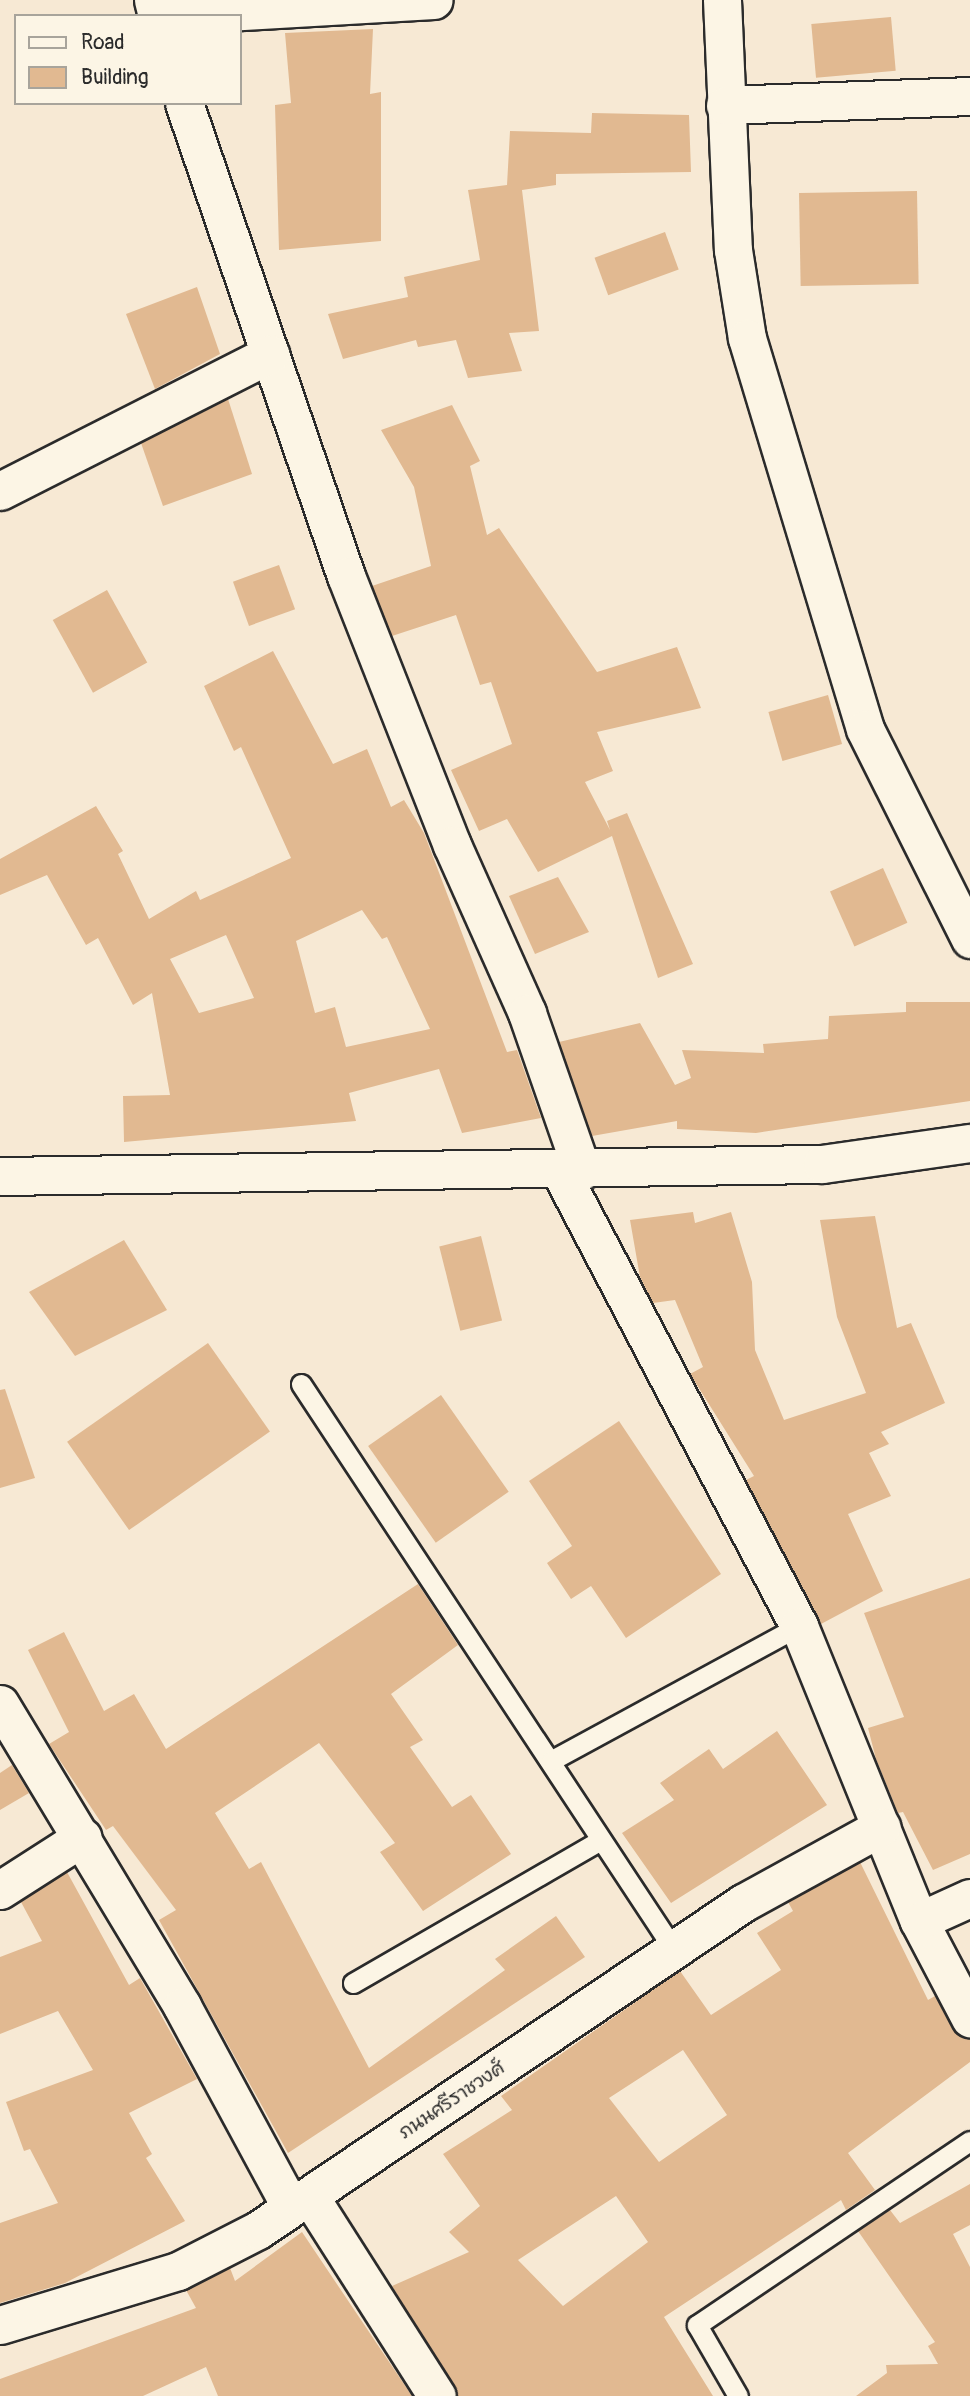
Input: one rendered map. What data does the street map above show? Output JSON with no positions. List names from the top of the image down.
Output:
{
  "streets": {
    "street": ["ภนนศรีราชวงศ์"]
  },
  "legend": ["Road", "Building"]
}
